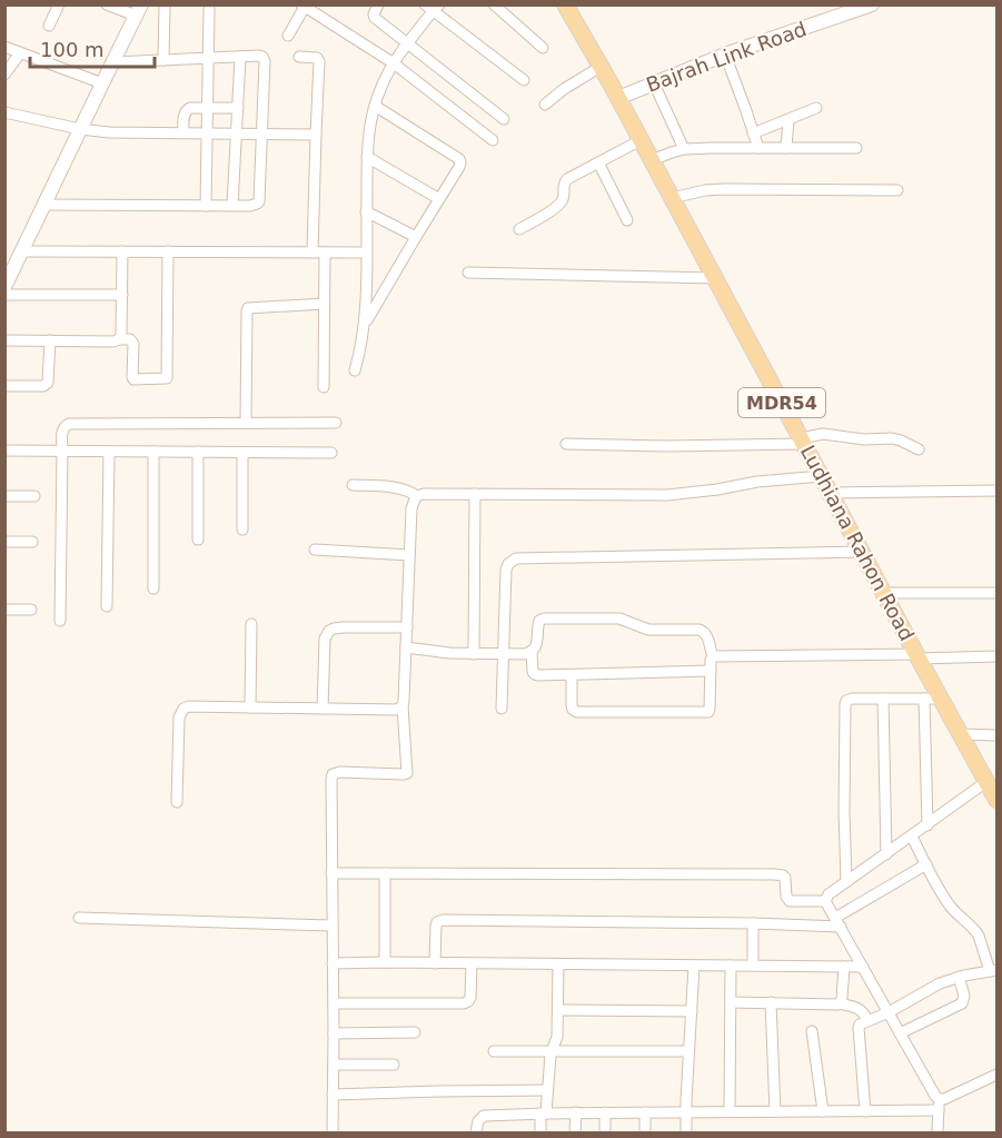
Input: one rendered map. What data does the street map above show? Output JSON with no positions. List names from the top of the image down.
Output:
{
  "streets": {
    "main road": ["MDR54", "Ludhiana Rahon Road"],
    "street": ["Bajrah Link Road"]
  },
  "crossings": [
    ["Bajrah Link Road", "Ludhiana Rahon Road"]
  ],
  "scale_bar": "100 m"
}
